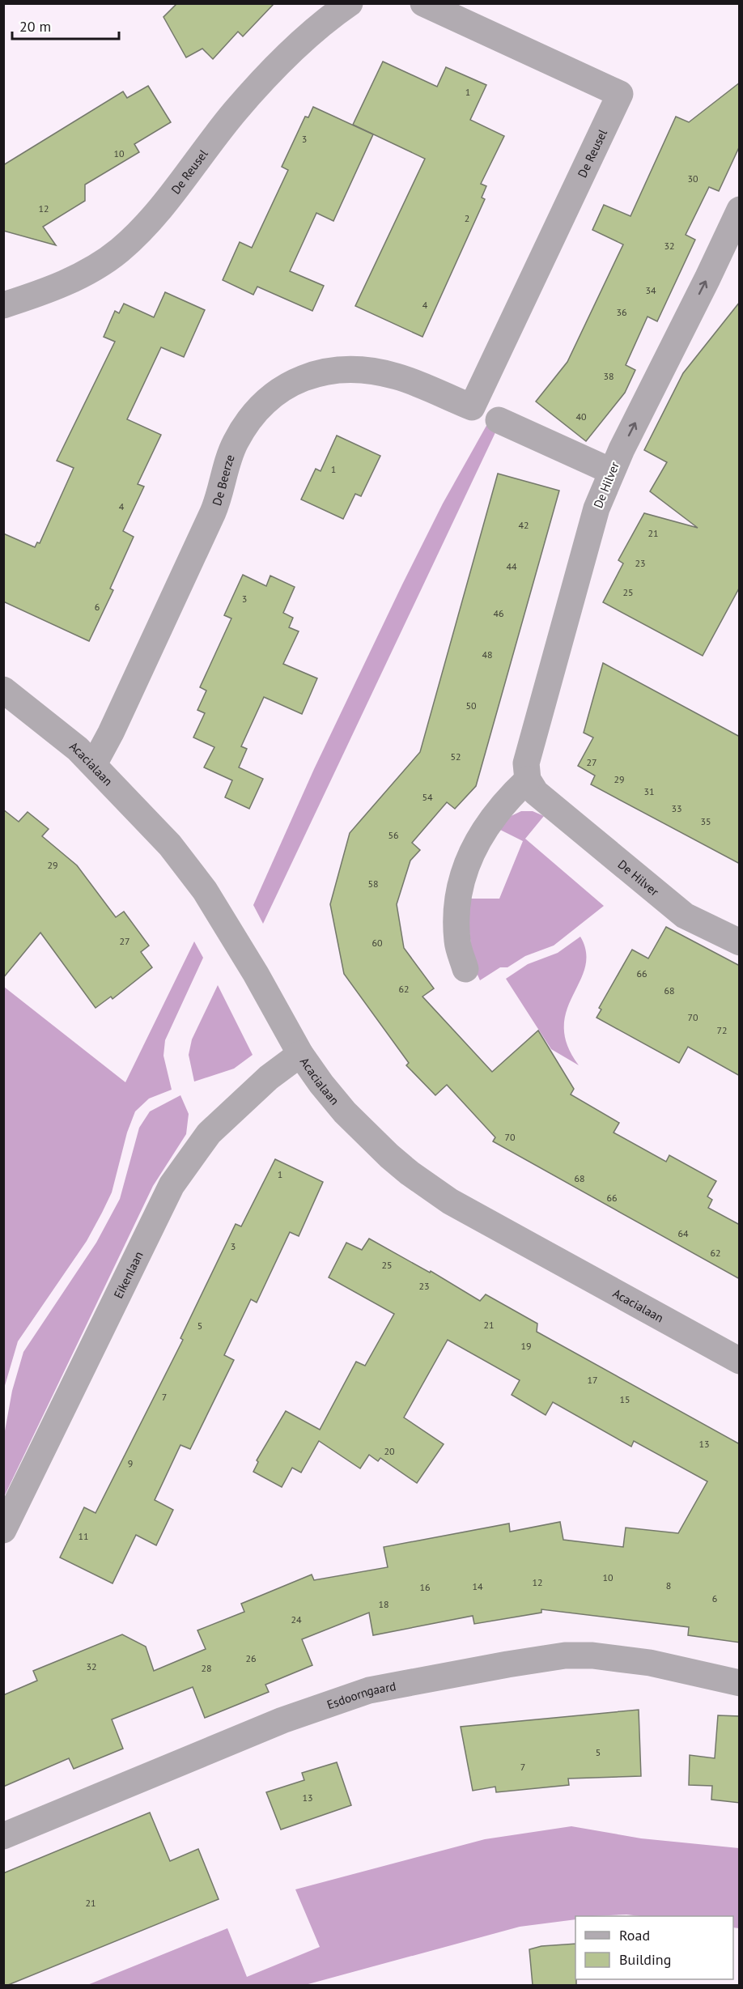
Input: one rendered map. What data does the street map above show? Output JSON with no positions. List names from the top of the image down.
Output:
{
  "streets": {
    "street": [
      "De Reusel",
      "De Beerze",
      "De Hilver",
      "Acacialaan",
      "Eikenlaan",
      "Esdoorngaard"
    ]
  },
  "crossings": [
    ["De Reusel", "De Beerze"],
    ["De Beerze", "Acacialaan"],
    ["Acacialaan", "Eikenlaan"]
  ],
  "house_numbers": [
    "1",
    "3",
    "10",
    "30",
    "12",
    "2",
    "32",
    "34",
    "4",
    "36",
    "38",
    "40",
    "1",
    "4",
    "42",
    "21",
    "23",
    "44",
    "25",
    "3",
    "6",
    "46",
    "48",
    "50",
    "52",
    "27",
    "29",
    "31",
    "54",
    "33",
    "35",
    "56",
    "29",
    "58",
    "27",
    "60",
    "66",
    "62",
    "68",
    "70",
    "72",
    "70",
    "1",
    "68",
    "66",
    "64",
    "3",
    "62",
    "25",
    "23",
    "21",
    "5",
    "19",
    "17",
    "7",
    "15",
    "13",
    "20",
    "9",
    "11",
    "10",
    "12",
    "8",
    "14",
    "16",
    "6",
    "18",
    "24",
    "26",
    "32",
    "28",
    "5",
    "7",
    "13",
    "21"
  ],
  "legend": ["Road", "Building"],
  "scale_bar": "20 m"
}
